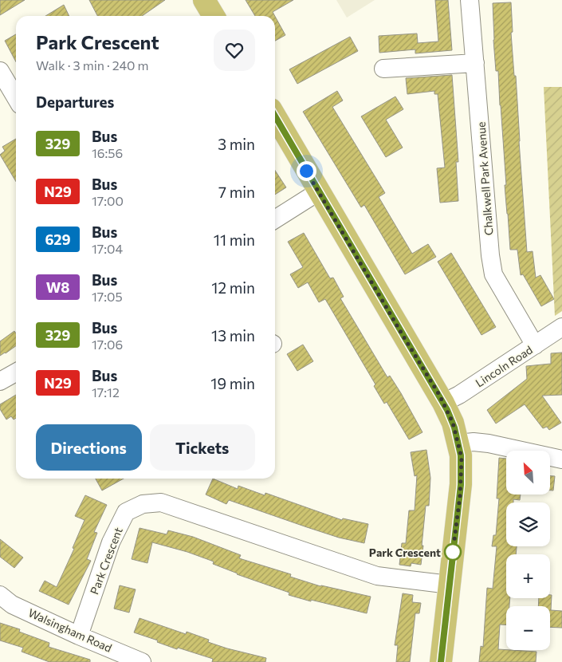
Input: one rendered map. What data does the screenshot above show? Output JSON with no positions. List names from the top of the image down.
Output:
{
  "streets": {
    "street": [
      "Chalkwell Park Avenue",
      "Lincoln Road",
      "Park Crescent",
      "Walsingham Road"
    ]
  },
  "crossings": [
    ["Chalkwell Park Avenue", "Lincoln Road"],
    ["Park Crescent", "Walsingham Road"]
  ],
  "places": ["Park Crescent"],
  "lines": ["bus line 329"],
  "north": "top left",
  "page": {
    "heading": [
      ["Park Crescent", "Walk · 3 min · 240 m"],
      "Departures"
    ],
    "list": [
      {
        "mark": "329",
        "name": "Bus",
        "note": "16:56",
        "value": "3 min"
      },
      {
        "mark": "N29",
        "name": "Bus",
        "note": "17:00",
        "value": "7 min"
      },
      {
        "mark": "629",
        "name": "Bus",
        "note": "17:04",
        "value": "11 min"
      },
      {
        "mark": "W8",
        "name": "Bus",
        "note": "17:05",
        "value": "12 min"
      },
      {
        "mark": "329",
        "name": "Bus",
        "note": "17:06",
        "value": "13 min"
      },
      {
        "mark": "N29",
        "name": "Bus",
        "note": "17:12",
        "value": "19 min"
      }
    ],
    "buttons": ["Directions", "Tickets"],
    "map_buttons": ["+", "−"]
  }
}
